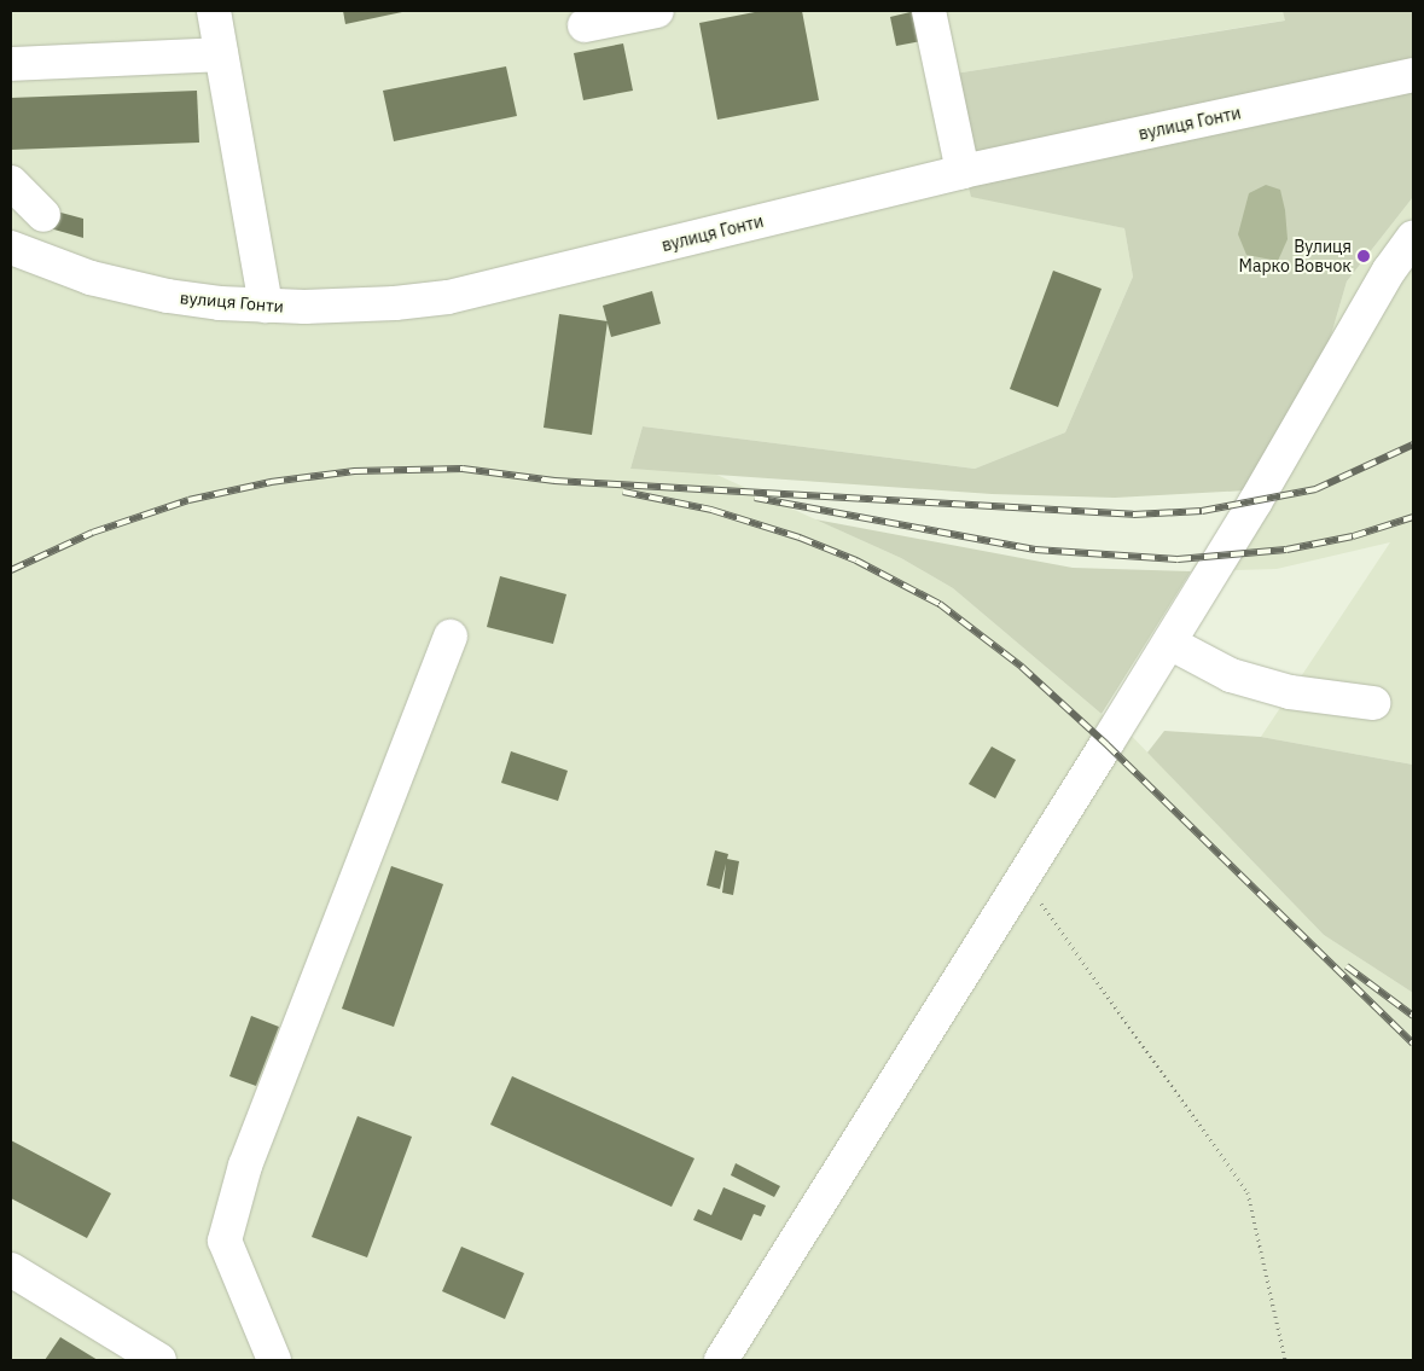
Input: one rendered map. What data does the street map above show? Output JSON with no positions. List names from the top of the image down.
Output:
{
  "streets": {
    "street": ["вулиця Гонти"]
  },
  "places": ["Вулиця Марко Вовчок"]
}
